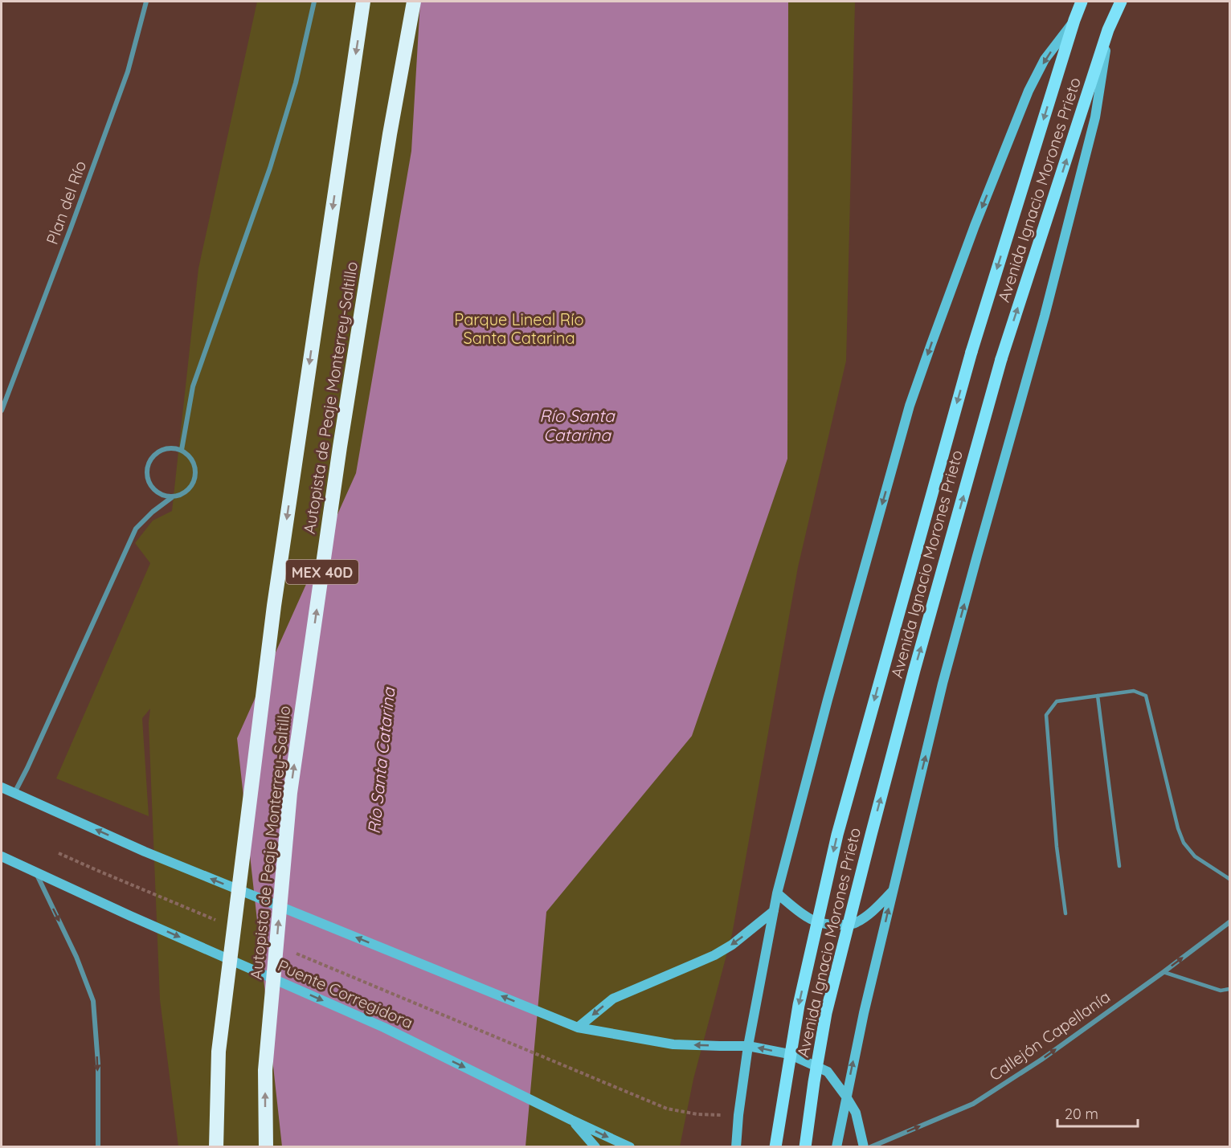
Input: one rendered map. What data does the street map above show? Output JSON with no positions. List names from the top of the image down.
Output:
{
  "streets": {
    "highway": ["Autopista de Peaje Monterrey-Saltillo", "MEX 40D"],
    "main road": ["Avenida Ignacio Morones Prieto"],
    "street": ["Plan del Río", "Puente Corregidora", "Callejón Capellanía"]
  },
  "one_way": ["Callejón Capellanía"],
  "water": ["Río Santa Catarina"],
  "parks": ["Parque Lineal Río Santa Catarina"],
  "scale_bar": "20 m"
}
